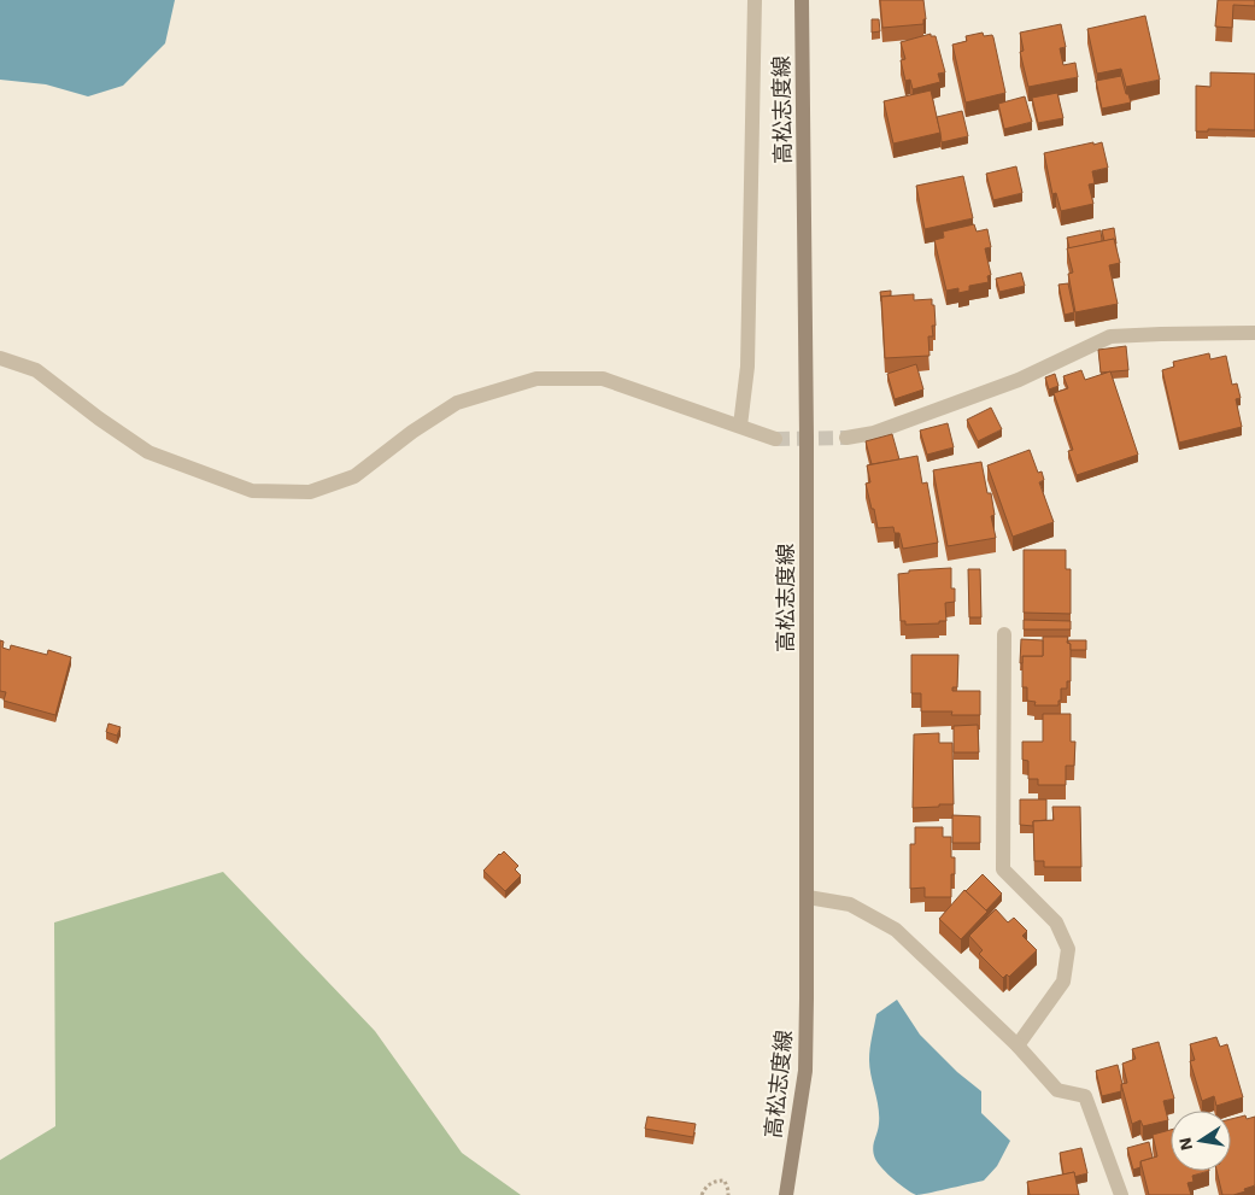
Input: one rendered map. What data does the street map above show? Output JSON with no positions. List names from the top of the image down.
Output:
{
  "streets": {
    "main road": ["高松志度線"]
  },
  "north": "left"
}
